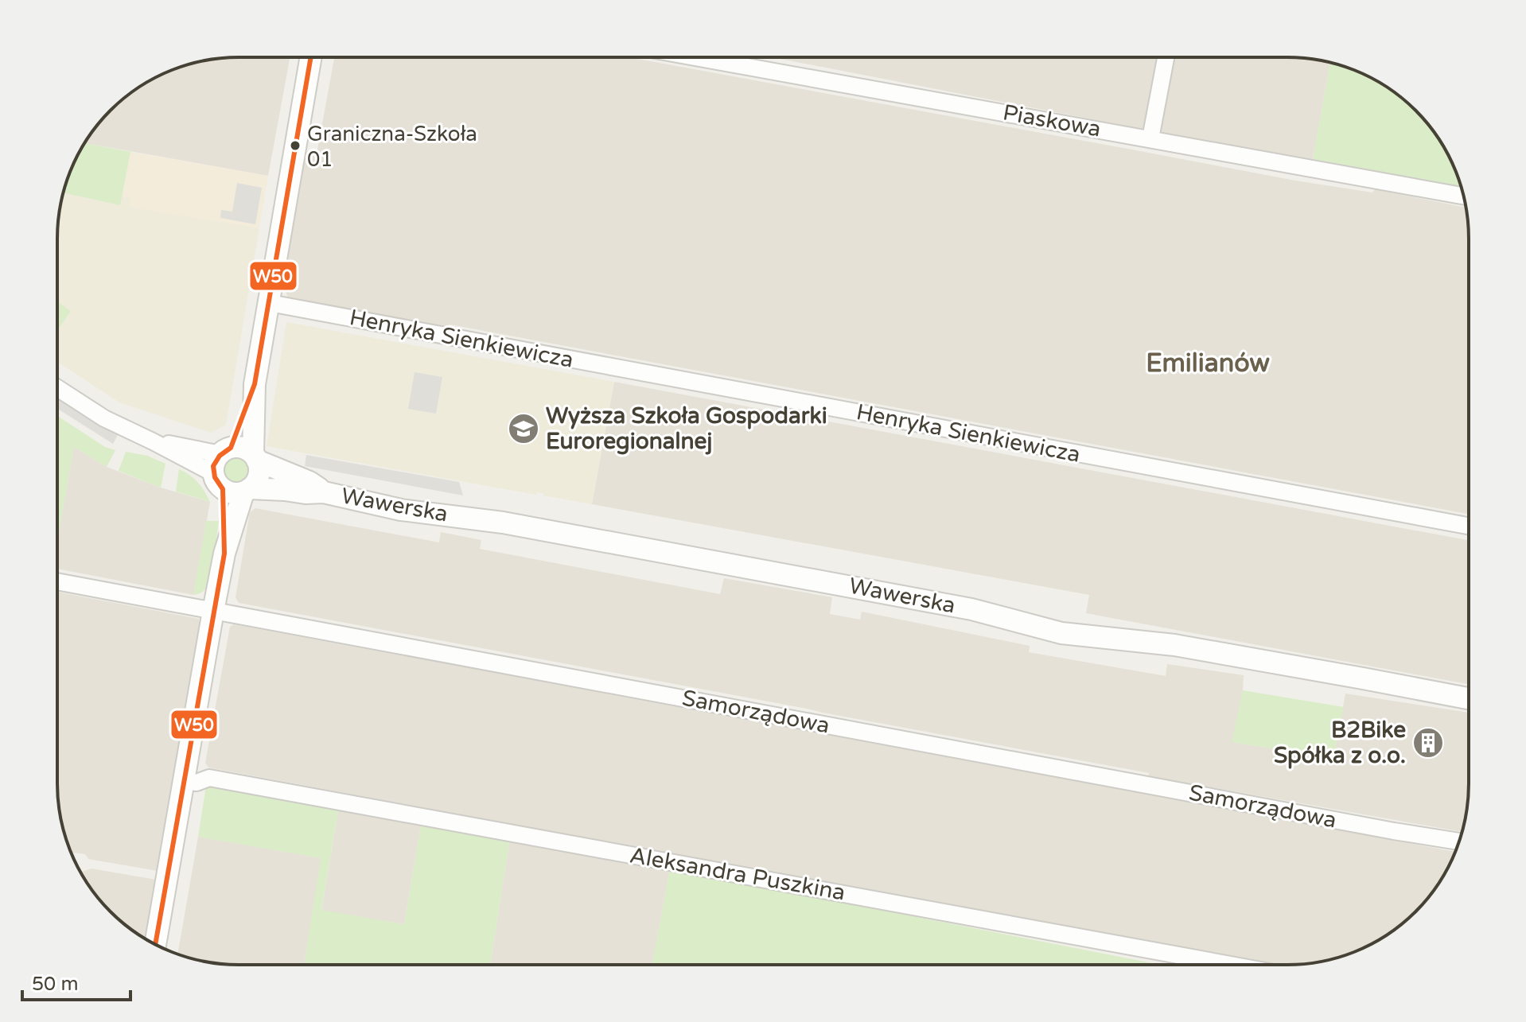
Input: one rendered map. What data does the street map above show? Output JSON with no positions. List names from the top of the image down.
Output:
{
  "streets": {
    "street": [
      "Piaskowa",
      "Henryka Sienkiewicza",
      "Wawerska",
      "Samorządowa",
      "Aleksandra Puszkina"
    ]
  },
  "districts": ["Emilianów"],
  "places": {
    "other": ["Graniczna-Szkoła 01"],
    "school or university": ["Wyższa Szkoła Gospodarki Euroregionalnej"],
    "building": ["B2Bike Spółka z o.o."]
  },
  "lines": ["transit line W50"],
  "scale_bar": "50 m"
}
